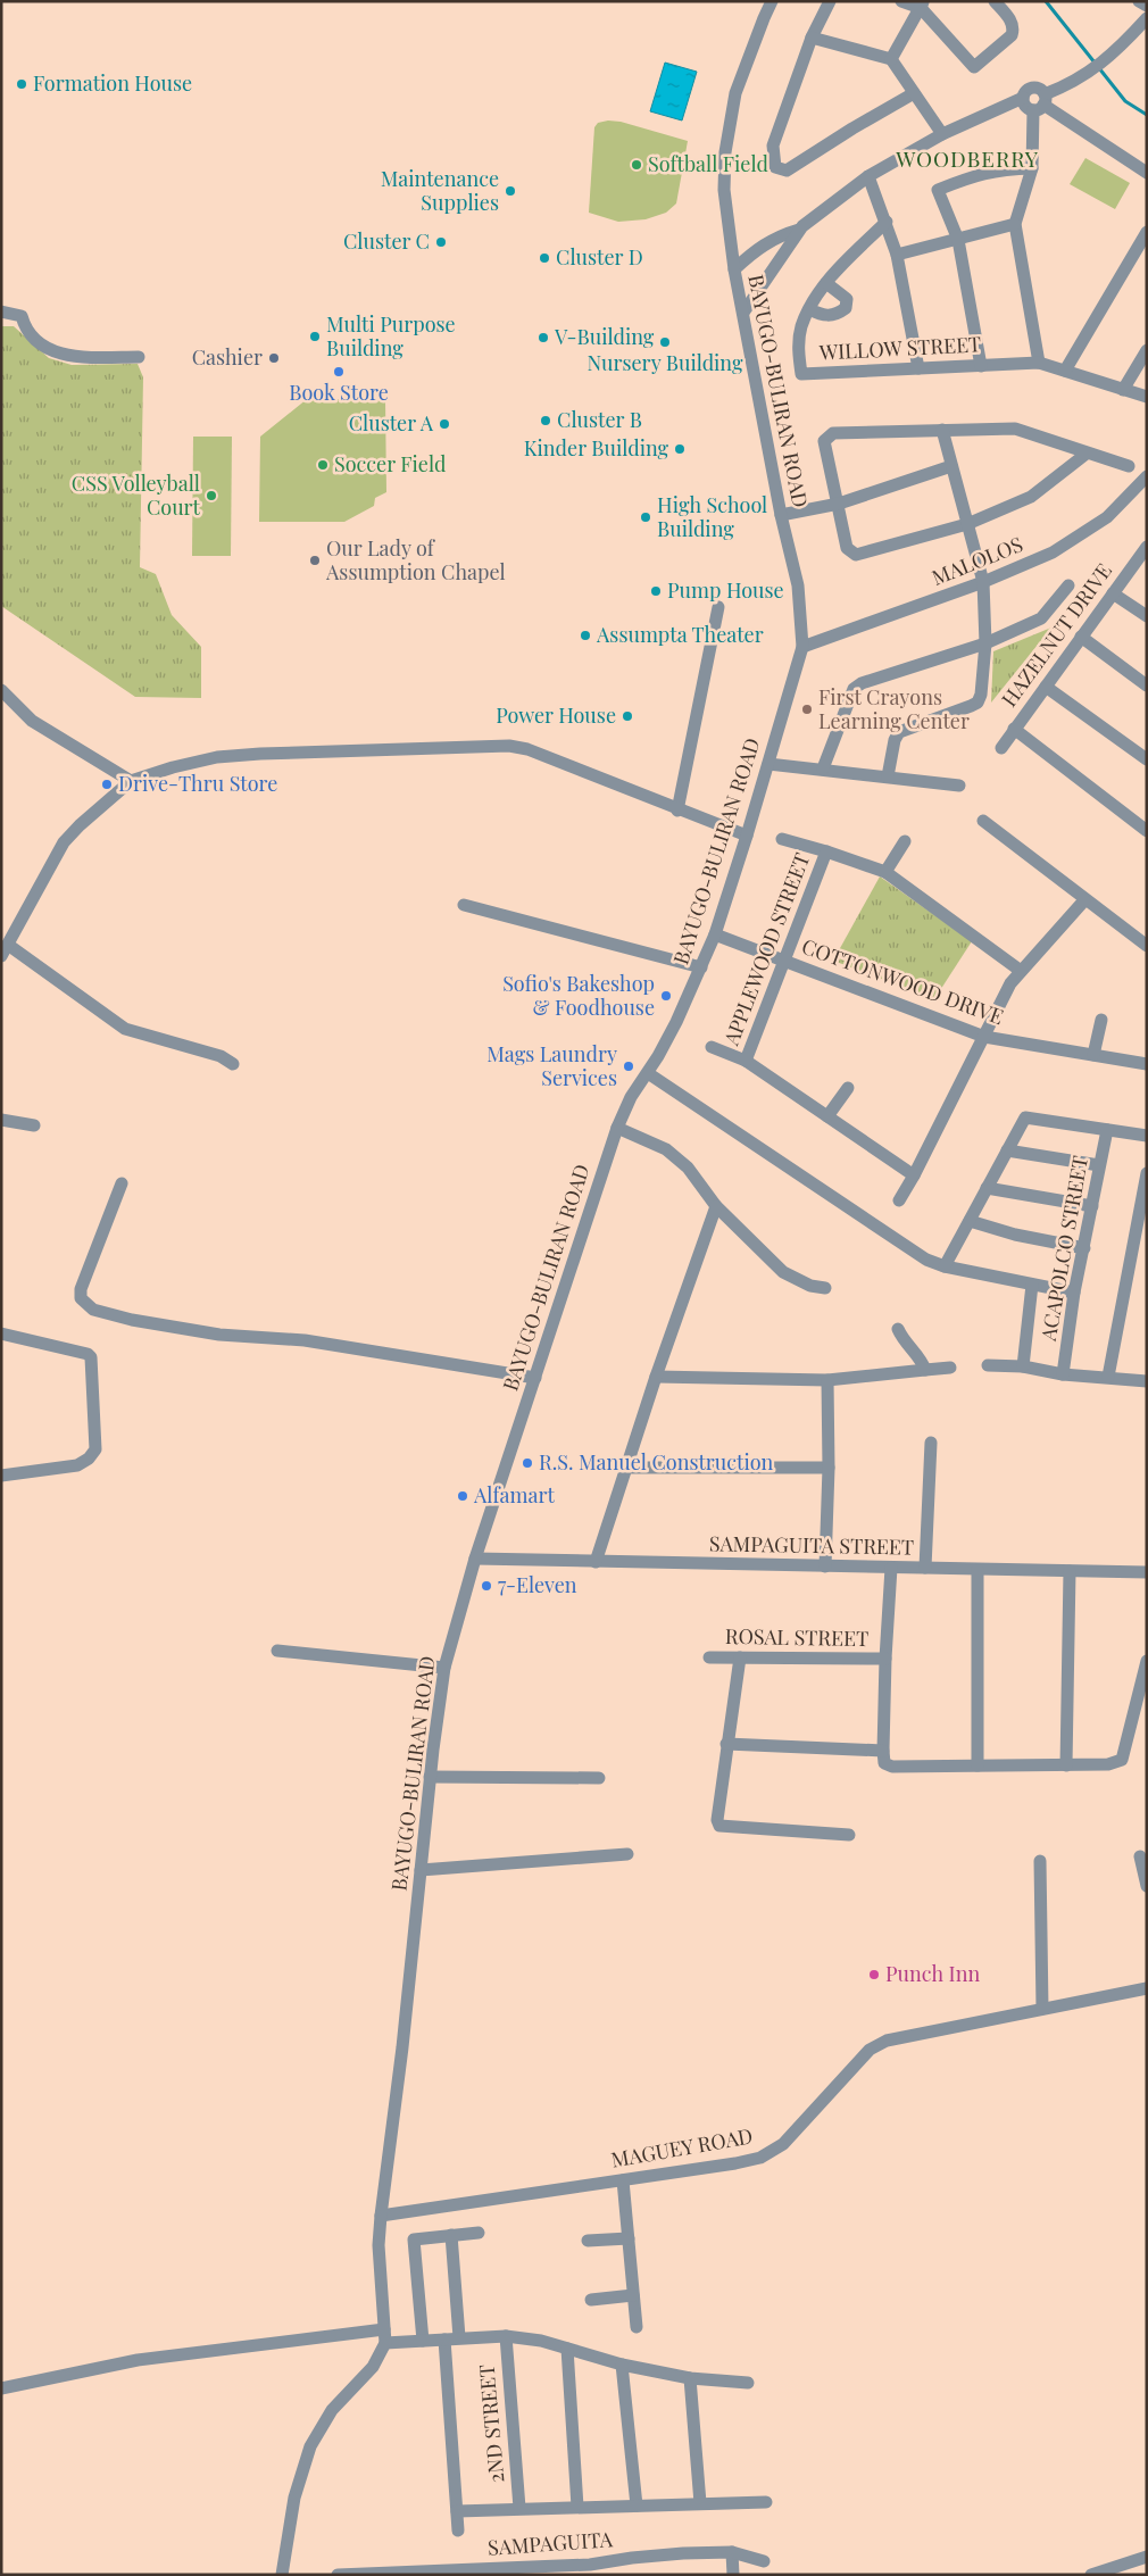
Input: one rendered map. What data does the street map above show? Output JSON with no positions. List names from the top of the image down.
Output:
{
  "streets": {
    "street": [
      "WILLOW STREET",
      "BAYUGO-BULIRAN ROAD",
      "MALOLOS",
      "HAZELNUT DRIVE",
      "APPLEWOOD STREET",
      "COTTONWOOD DRIVE",
      "ACAPOLCO STREET",
      "SAMPAGUITA STREET",
      "ROSAL STREET",
      "MAGUEY ROAD",
      "2ND STREET",
      "SAMPAGUITA"
    ]
  },
  "crossings": [
    ["BAYUGO-BULIRAN ROAD", "MALOLOS"],
    ["BAYUGO-BULIRAN ROAD", "COTTONWOOD DRIVE"],
    ["BAYUGO-BULIRAN ROAD", "SAMPAGUITA STREET"],
    ["BAYUGO-BULIRAN ROAD", "MAGUEY ROAD"],
    ["APPLEWOOD STREET", "COTTONWOOD DRIVE"]
  ],
  "districts": ["WOODBERRY"],
  "places": [
    "Formation House",
    "Softball Field",
    "Maintenance Supplies",
    "Cluster C",
    "Cluster D",
    "Multi Purpose Building",
    "V-Building",
    "Nursery Building",
    "Cashier",
    "Book Store",
    "Cluster B",
    "Cluster A",
    "Kinder Building",
    "Soccer Field",
    "CSS Volleyball Court",
    "High School Building",
    "Our Lady of Assumption Chapel",
    "Pump House",
    "Assumpta Theater",
    "First Crayons Learning Center",
    "Power House",
    "Drive-Thru Store",
    "Sofio's Bakeshop & Foodhouse",
    "Mags Laundry Services",
    "R.S. Manuel Construction",
    "Alfamart",
    "7-Eleven",
    "Punch Inn"
  ]
}
